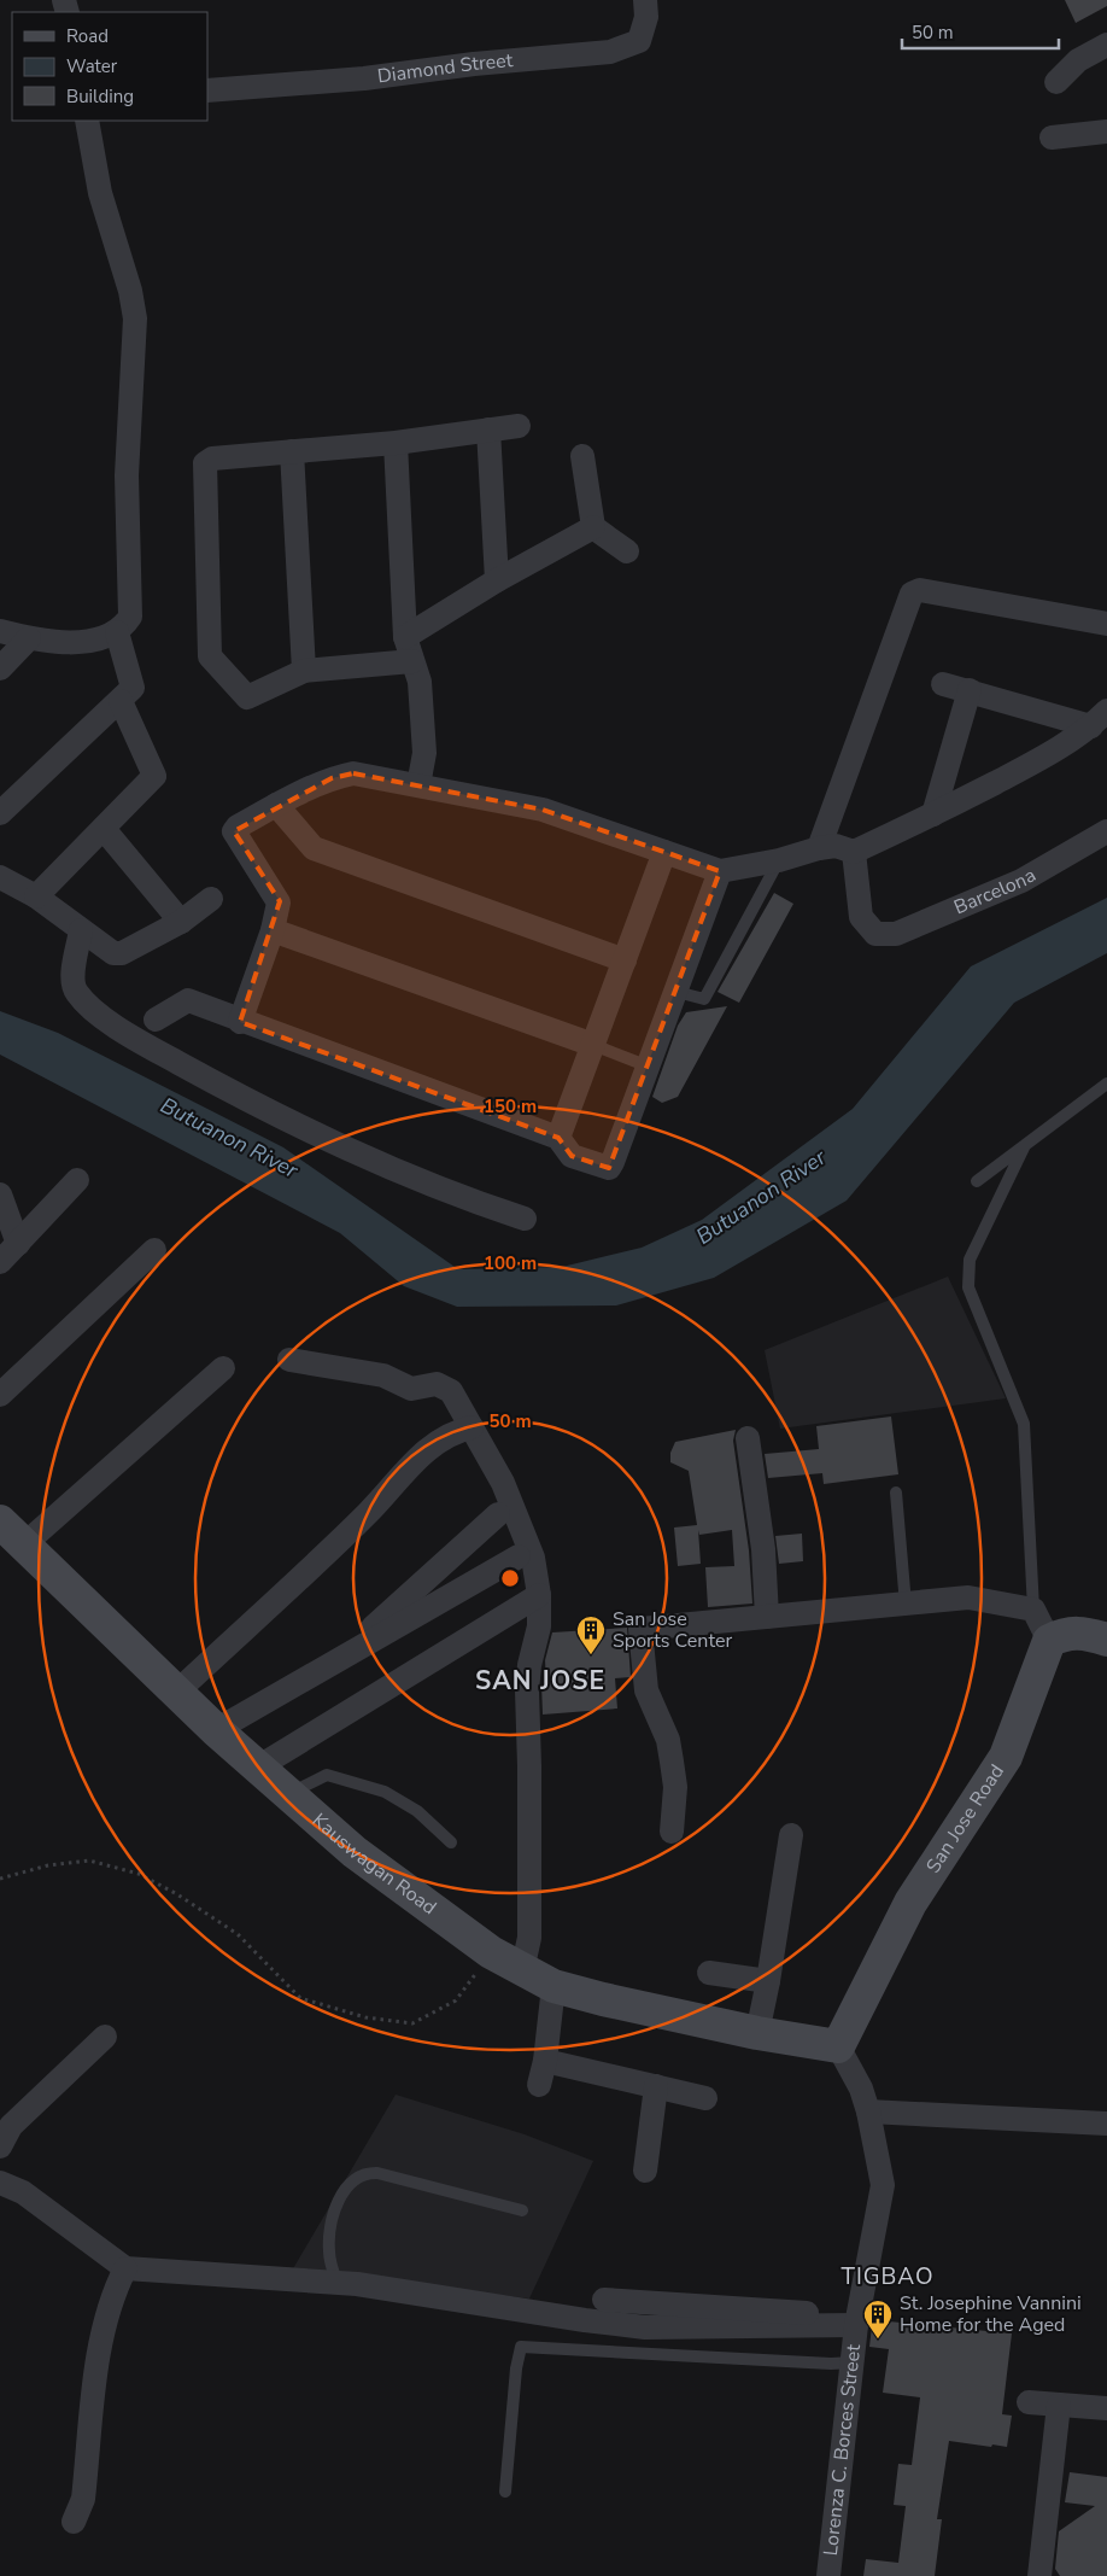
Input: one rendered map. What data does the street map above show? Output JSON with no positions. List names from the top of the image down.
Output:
{
  "streets": {
    "street": [
      "Diamond Street",
      "Barcelona",
      "San Jose Road",
      "Kauswagan Road",
      "Lorenza C. Borces Street"
    ]
  },
  "crossings": [
    ["San Jose Road", "Kauswagan Road"],
    ["San Jose Road", "Lorenza C. Borces Street"],
    ["Kauswagan Road", "Lorenza C. Borces Street"]
  ],
  "districts": ["SAN JOSE", "TIGBAO"],
  "water": ["Butuanon River"],
  "places": {
    "building": ["San Jose Sports Center", "St. Josephine Vannini Home for the Aged"]
  },
  "legend": ["Road", "Water", "Building"],
  "scale_bar": "50 m",
  "rings": ["150 m", "100 m", "50 m"]
}
